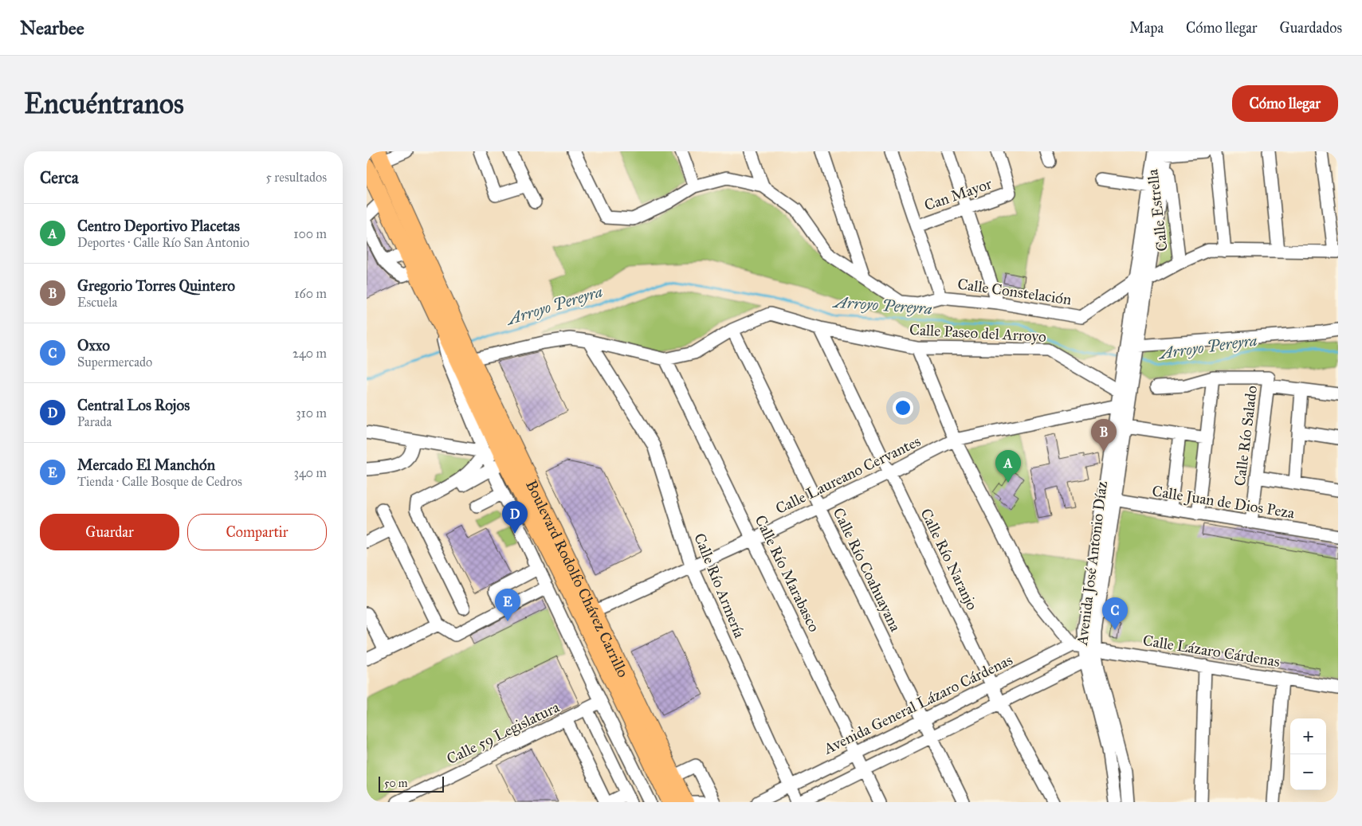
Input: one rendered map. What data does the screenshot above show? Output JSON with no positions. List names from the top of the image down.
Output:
{
  "streets": {
    "main road": ["Boulevard Rodolfo Chávez Carrillo"],
    "street": [
      "Can Mayor",
      "Calle Estrella",
      "Calle Constelación",
      "Calle Paseo del Arroyo",
      "Calle Río Salado",
      "Calle Laureano Cervantes",
      "Calle Juan de Dios Peza",
      "Calle Río Naranjo",
      "Avenida José Antonio Díaz",
      "Calle Río Coahuayana",
      "Calle Río Marabasco",
      "Calle Río Armería",
      "Calle Lázaro Cárdenas",
      "Avenida General Lázaro Cárdenas",
      "Calle 59 Legislatura"
    ]
  },
  "crossings": [
    ["Calle Estrella", "Avenida José Antonio Díaz"],
    ["Calle Constelación", "Avenida José Antonio Díaz"],
    ["Calle Paseo del Arroyo", "Calle Río Naranjo"],
    ["Calle Paseo del Arroyo", "Avenida José Antonio Díaz"],
    ["Calle Paseo del Arroyo", "Calle Río Coahuayana"],
    ["Calle Paseo del Arroyo", "Calle Río Marabasco"],
    ["Calle Paseo del Arroyo", "Boulevard Rodolfo Chávez Carrillo"],
    ["Calle Paseo del Arroyo", "Calle Río Armería"],
    ["Calle Río Salado", "Calle Juan de Dios Peza"],
    ["Calle Laureano Cervantes", "Calle Río Naranjo"],
    ["Calle Laureano Cervantes", "Avenida José Antonio Díaz"],
    ["Calle Laureano Cervantes", "Calle Río Coahuayana"],
    ["Calle Laureano Cervantes", "Calle Río Marabasco"],
    ["Calle Laureano Cervantes", "Boulevard Rodolfo Chávez Carrillo"],
    ["Calle Laureano Cervantes", "Calle Río Armería"],
    ["Calle Juan de Dios Peza", "Avenida José Antonio Díaz"],
    ["Calle Río Naranjo", "Avenida General Lázaro Cárdenas"],
    ["Avenida José Antonio Díaz", "Calle Lázaro Cárdenas"],
    ["Avenida José Antonio Díaz", "Avenida General Lázaro Cárdenas"],
    ["Calle Río Coahuayana", "Avenida General Lázaro Cárdenas"],
    ["Calle Río Marabasco", "Avenida General Lázaro Cárdenas"],
    ["Calle Río Armería", "Avenida General Lázaro Cárdenas"],
    ["Calle Lázaro Cárdenas", "Avenida General Lázaro Cárdenas"]
  ],
  "water": ["Arroyo Pereyra"],
  "scale_bar": "50 m",
  "page": {
    "header": "Nearbee",
    "nav": ["Mapa", "Cómo llegar", "Guardados"],
    "buttons": [
      "Cómo llegar",
      ["Guardar", "Compartir"]
    ],
    "title": "Encuéntranos",
    "heading": ["Cerca", "5 resultados"],
    "list": [
      {
        "mark": "A",
        "name": "Centro Deportivo Placetas",
        "note": "Deportes · Calle Río San Antonio",
        "value": "100 m"
      },
      {
        "mark": "B",
        "name": "Gregorio Torres Quintero",
        "note": "Escuela",
        "value": "160 m"
      },
      {
        "mark": "C",
        "name": "Oxxo",
        "note": "Supermercado",
        "value": "240 m"
      },
      {
        "mark": "D",
        "name": "Central Los Rojos",
        "note": "Parada",
        "value": "310 m"
      },
      {
        "mark": "E",
        "name": "Mercado El Manchón",
        "note": "Tienda · Calle Bosque de Cedros",
        "value": "340 m"
      }
    ],
    "pins": [
      "B",
      "A",
      "D",
      "E",
      "C"
    ],
    "map_buttons": ["+", "−"],
    "scale": "50 m"
  }
}
